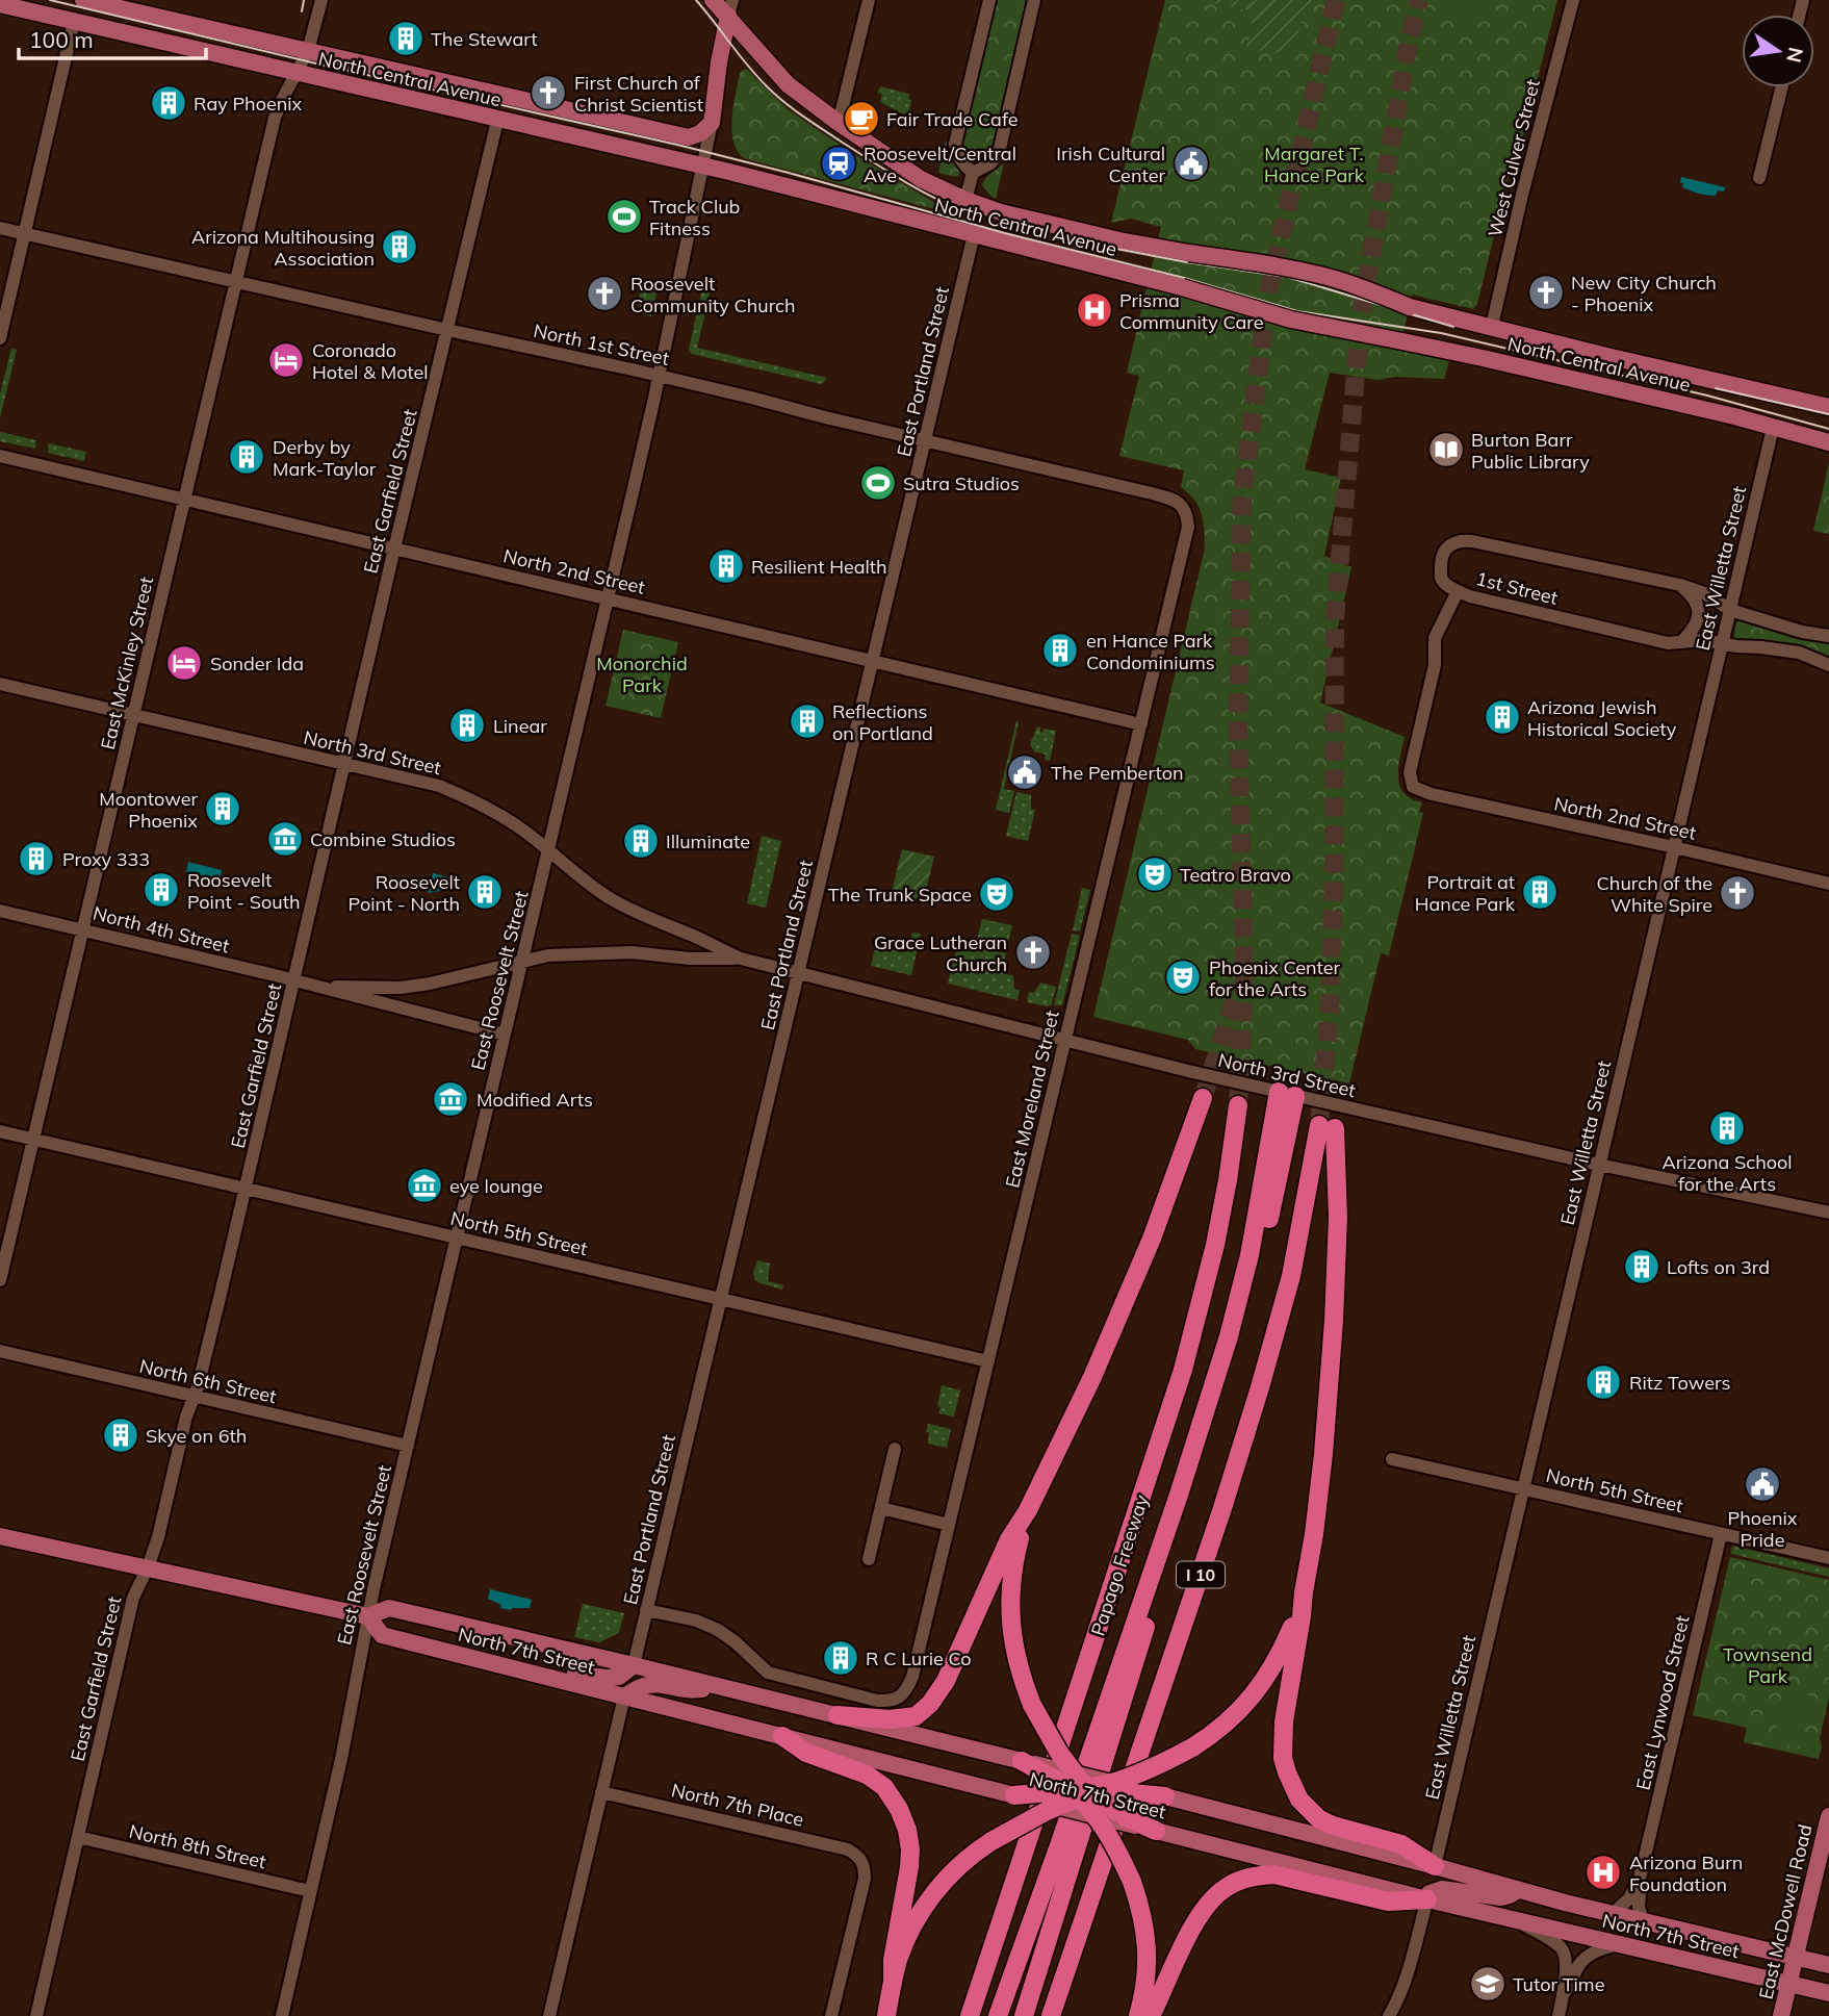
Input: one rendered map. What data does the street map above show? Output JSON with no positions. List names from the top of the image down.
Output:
{
  "streets": {
    "highway": ["Papago Freeway", "I 10"],
    "main road": ["North Central Avenue", "North 7th Street", "East McDowell Road"],
    "street": [
      "West Culver Street",
      "North 1st Street",
      "East Portland Street",
      "East Garfield Street",
      "East Willetta Street",
      "North 2nd Street",
      "1st Street",
      "East McKinley Street",
      "North 3rd Street",
      "North 4th Street",
      "East Roosevelt Street",
      "East Moreland Street",
      "North 5th Street",
      "North 6th Street",
      "East Lynwood Street",
      "North 7th Place",
      "North 8th Street"
    ]
  },
  "crossings": [
    ["North Central Avenue", "West Culver Street"],
    ["North Central Avenue", "East Portland Street"],
    ["North Central Avenue", "East Garfield Street"],
    ["North Central Avenue", "East Willetta Street"],
    ["North Central Avenue", "East McKinley Street"],
    ["North Central Avenue", "East Roosevelt Street"],
    ["North 1st Street", "East Portland Street"],
    ["North 1st Street", "East Garfield Street"],
    ["North 1st Street", "East McKinley Street"],
    ["North 1st Street", "East Roosevelt Street"],
    ["North 1st Street", "East Moreland Street"],
    ["East Portland Street", "North 2nd Street"],
    ["East Portland Street", "North 3rd Street"],
    ["East Portland Street", "East Moreland Street"],
    ["East Portland Street", "North 5th Street"],
    ["East Portland Street", "North 7th Street"],
    ["East Garfield Street", "North 2nd Street"],
    ["East Garfield Street", "North 3rd Street"],
    ["East Garfield Street", "North 4th Street"],
    ["East Garfield Street", "North 5th Street"],
    ["East Garfield Street", "North 6th Street"],
    ["East Garfield Street", "North 7th Street"],
    ["East Garfield Street", "North 8th Street"],
    ["East Willetta Street", "North 2nd Street"],
    ["East Willetta Street", "1st Street"],
    ["East Willetta Street", "North 3rd Street"],
    ["East Willetta Street", "North 5th Street"],
    ["East Willetta Street", "North 7th Street"],
    ["North 2nd Street", "1st Street"],
    ["North 2nd Street", "East McKinley Street"],
    ["North 2nd Street", "East Roosevelt Street"],
    ["North 2nd Street", "East Moreland Street"],
    ["East McKinley Street", "North 3rd Street"],
    ["East McKinley Street", "North 4th Street"],
    ["East McKinley Street", "North 5th Street"],
    ["North 3rd Street", "North 4th Street"],
    ["North 3rd Street", "East Roosevelt Street"],
    ["North 3rd Street", "East Moreland Street"],
    ["North 4th Street", "East Roosevelt Street"],
    ["East Roosevelt Street", "North 5th Street"],
    ["East Roosevelt Street", "North 6th Street"],
    ["East Roosevelt Street", "North 7th Street"],
    ["East Roosevelt Street", "North 8th Street"],
    ["East Moreland Street", "North 5th Street"],
    ["North 5th Street", "East Lynwood Street"],
    ["North 7th Street", "East Lynwood Street"],
    ["North 7th Street", "East McDowell Road"]
  ],
  "parks": ["Margaret T. Hance Park", "Monorchid Park", "Townsend Park"],
  "places": {
    "building": [
      "The Stewart",
      "Ray Phoenix",
      "Arizona Multihousing Association",
      "Derby by Mark-Taylor",
      "Resilient Health",
      "en Hance Park Condominiums",
      "Arizona Jewish Historical Society",
      "Reflections on Portland",
      "Linear",
      "Moontower Phoenix",
      "Illuminate",
      "Proxy 333",
      "Roosevelt Point - South",
      "Roosevelt Point - North",
      "Portrait at Hance Park",
      "Arizona School for the Arts",
      "Lofts on 3rd",
      "Ritz Towers",
      "Skye on 6th",
      "R C Lurie Co"
    ],
    "church": [
      "First Church of Christ Scientist",
      "New City Church - Phoenix",
      "Roosevelt Community Church",
      "Church of the White Spire",
      "Grace Lutheran Church"
    ],
    "cafe": ["Fair Trade Cafe"],
    "station": ["Roosevelt/Central Ave"],
    "public building": ["Irish Cultural Center", "The Pemberton", "Phoenix Pride"],
    "sports": ["Track Club Fitness", "Sutra Studios"],
    "hospital": ["Prisma Community Care", "Arizona Burn Foundation"],
    "hotel": ["Coronado Hotel & Motel", "Sonder Ida"],
    "library": ["Burton Barr Public Library"],
    "museum": ["Combine Studios", "Modified Arts", "eye lounge"],
    "theatre": ["Teatro Bravo", "The Trunk Space", "Phoenix Center for the Arts"],
    "school or university": ["Tutor Time"]
  },
  "scale_bar": "100 m",
  "north": "right"
}
